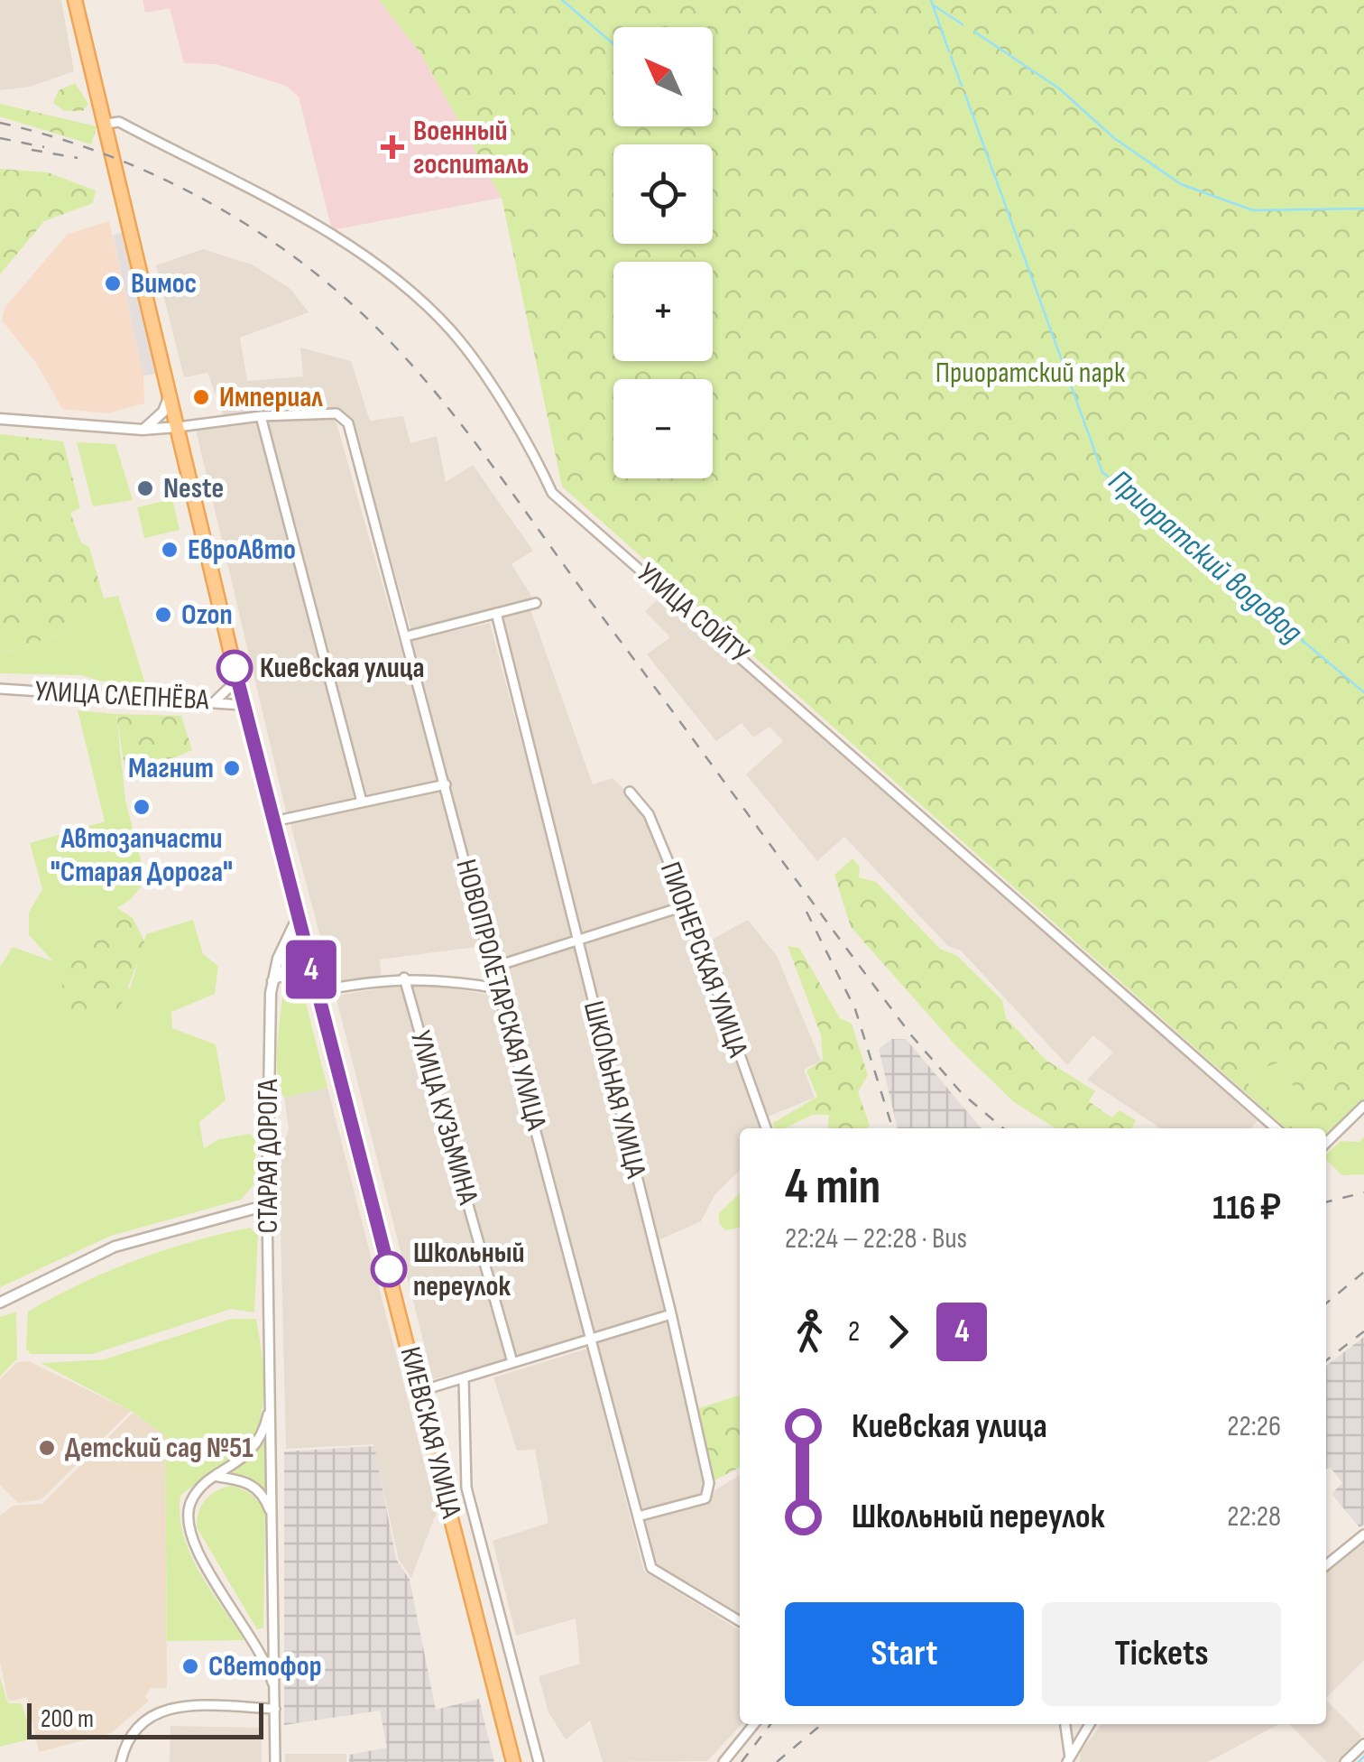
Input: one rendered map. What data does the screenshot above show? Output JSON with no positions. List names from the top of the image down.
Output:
{
  "streets": {
    "main road": ["КИЕВСКАЯ УЛИЦА"],
    "street": [
      "УЛИЦА СОЙТУ",
      "УЛИЦА СЛЕПНЁВА",
      "ПИОНЕРСКАЯ УЛИЦА",
      "НОВОПРОЛЕТАРСКАЯ УЛИЦА",
      "ШКОЛЬНАЯ УЛИЦА",
      "УЛИЦА КУЗЬМИНА",
      "СТАРАЯ ДОРОГА"
    ]
  },
  "crossings": [
    ["УЛИЦА СОЙТУ", "КИЕВСКАЯ УЛИЦА"],
    ["УЛИЦА СЛЕПНЁВА", "КИЕВСКАЯ УЛИЦА"],
    ["НОВОПРОЛЕТАРСКАЯ УЛИЦА", "ШКОЛЬНАЯ УЛИЦА"],
    ["СТАРАЯ ДОРОГА", "КИЕВСКАЯ УЛИЦА"]
  ],
  "water": ["Приоратский водовод"],
  "parks": ["Приоратский парк"],
  "places": {
    "health": ["Военный госпиталь"],
    "other": [
      "Вимос",
      "Империал",
      "Neste",
      "ЕвроАвто",
      "Ozon",
      "Киевская улица",
      "Магнит",
      "Автозапчасти \"Старая Дорога\"",
      "Школьный переулок",
      "Детский сад №51",
      "Светофор"
    ]
  },
  "lines": ["bus line 4"],
  "scale_bar": "200 m",
  "north": "top left",
  "page": {
    "on_map": "4",
    "map_buttons": ["+", "−"],
    "heading": ["4 min", "22:24 – 22:28 · Bus", "116 ₽"],
    "legs": ["2", "4"],
    "list": [
      {
        "name": "Киевская улица",
        "value": "22:26"
      },
      {
        "name": "Школьный переулок",
        "value": "22:28"
      }
    ],
    "buttons": ["Start", "Tickets"],
    "scale": "200 m"
  }
}
